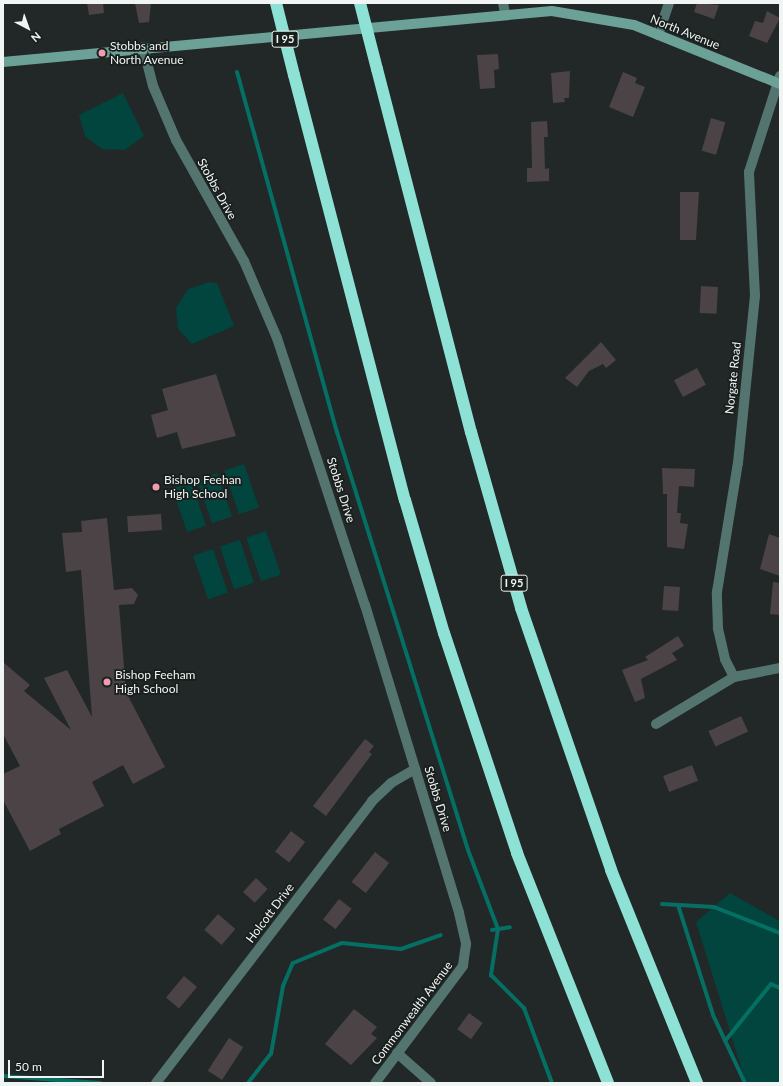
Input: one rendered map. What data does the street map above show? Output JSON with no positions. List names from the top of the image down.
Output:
{
  "streets": {
    "highway": ["I 95"],
    "main road": ["North Avenue"],
    "street": [
      "Stobbs Drive",
      "Norgate Road",
      "Holcott Drive",
      "Commonwealth Avenue"
    ]
  },
  "crossings": [
    ["North Avenue", "Stobbs Drive"],
    ["North Avenue", "Norgate Road"],
    ["Stobbs Drive", "Holcott Drive"],
    ["Stobbs Drive", "Commonwealth Avenue"]
  ],
  "places": ["Stobbs and North Avenue", "Bishop Feehan High School", "Bishop Feeham High School"],
  "scale_bar": "50 m",
  "north": "bottom right"
}
